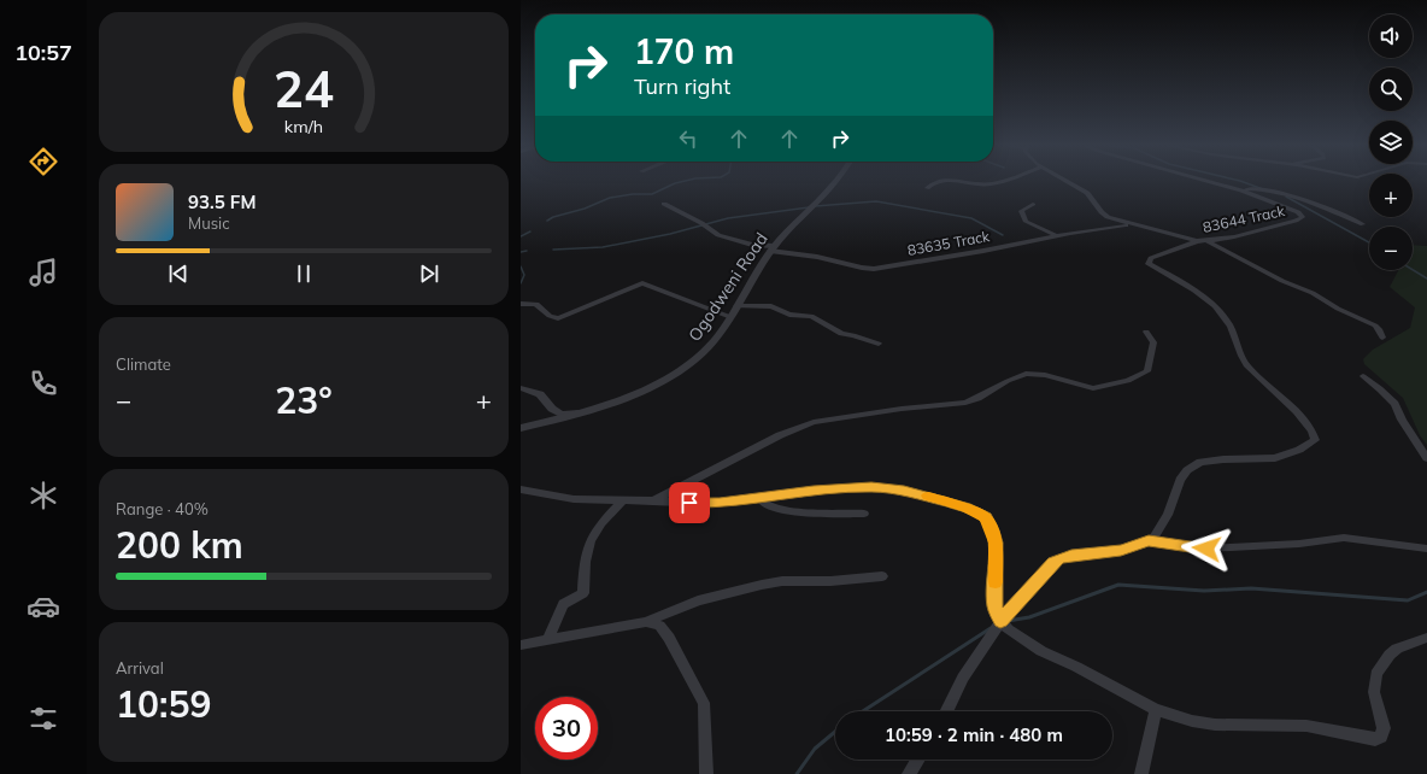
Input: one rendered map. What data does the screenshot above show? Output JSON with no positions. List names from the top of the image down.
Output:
{
  "streets": {
    "street": ["83644 Track", "83635 Track", "Ogodweni Road"]
  },
  "crossings": [
    ["83644 Track", "83635 Track"],
    ["83635 Track", "Ogodweni Road"]
  ],
  "page": {
    "tabs": "10:57",
    "map_buttons": ["+", "−"],
    "turn": ["170 m", "Turn right"],
    "song": ["93.5 FM", "Music"],
    "tile": [
      "Climate",
      ["Range · 40%", "200 km"],
      ["Arrival", "10:59"]
    ],
    "heat": ["−", "23°", "+"],
    "limit": "30",
    "trip": "10:59 · 2 min · 480 m",
    "gauge": ["24", "km/h"]
  }
}
